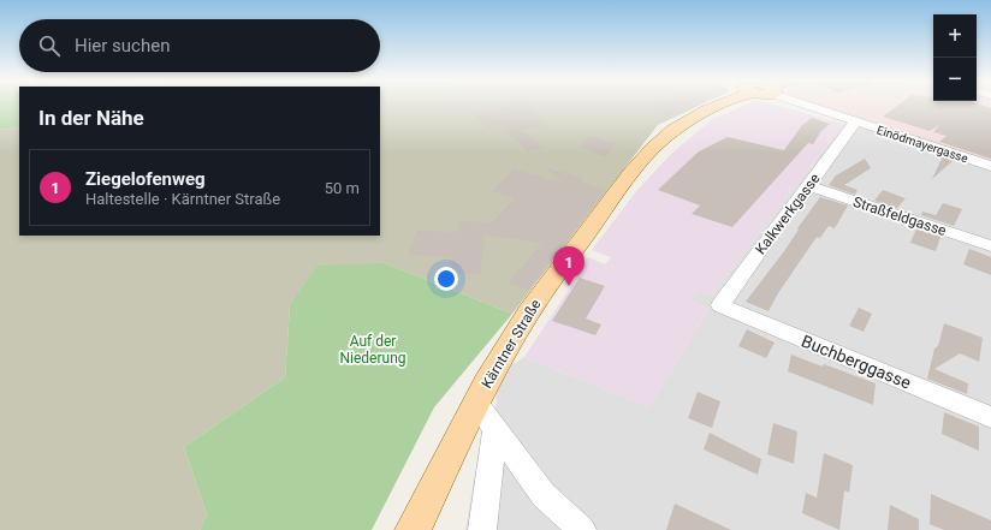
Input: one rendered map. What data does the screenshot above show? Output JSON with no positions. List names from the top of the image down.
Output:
{
  "streets": {
    "main road": ["Kärntner Straße"],
    "street": [
      "Einödmayergasse",
      "Kalkwerkgasse",
      "Straßfeldgasse",
      "Buchberggasse"
    ]
  },
  "crossings": [
    ["Einödmayergasse", "Kalkwerkgasse"],
    ["Kalkwerkgasse", "Straßfeldgasse"],
    ["Kalkwerkgasse", "Buchberggasse"]
  ],
  "parks": ["Auf der Niederung"],
  "page": {
    "map_buttons": ["+", "−"],
    "search": "Hier suchen",
    "heading": "In der Nähe",
    "list": [
      {
        "mark": "1",
        "name": "Ziegelofenweg",
        "note": "Haltestelle · Kärntner Straße",
        "value": "50 m"
      }
    ],
    "pins": "1"
  }
}
